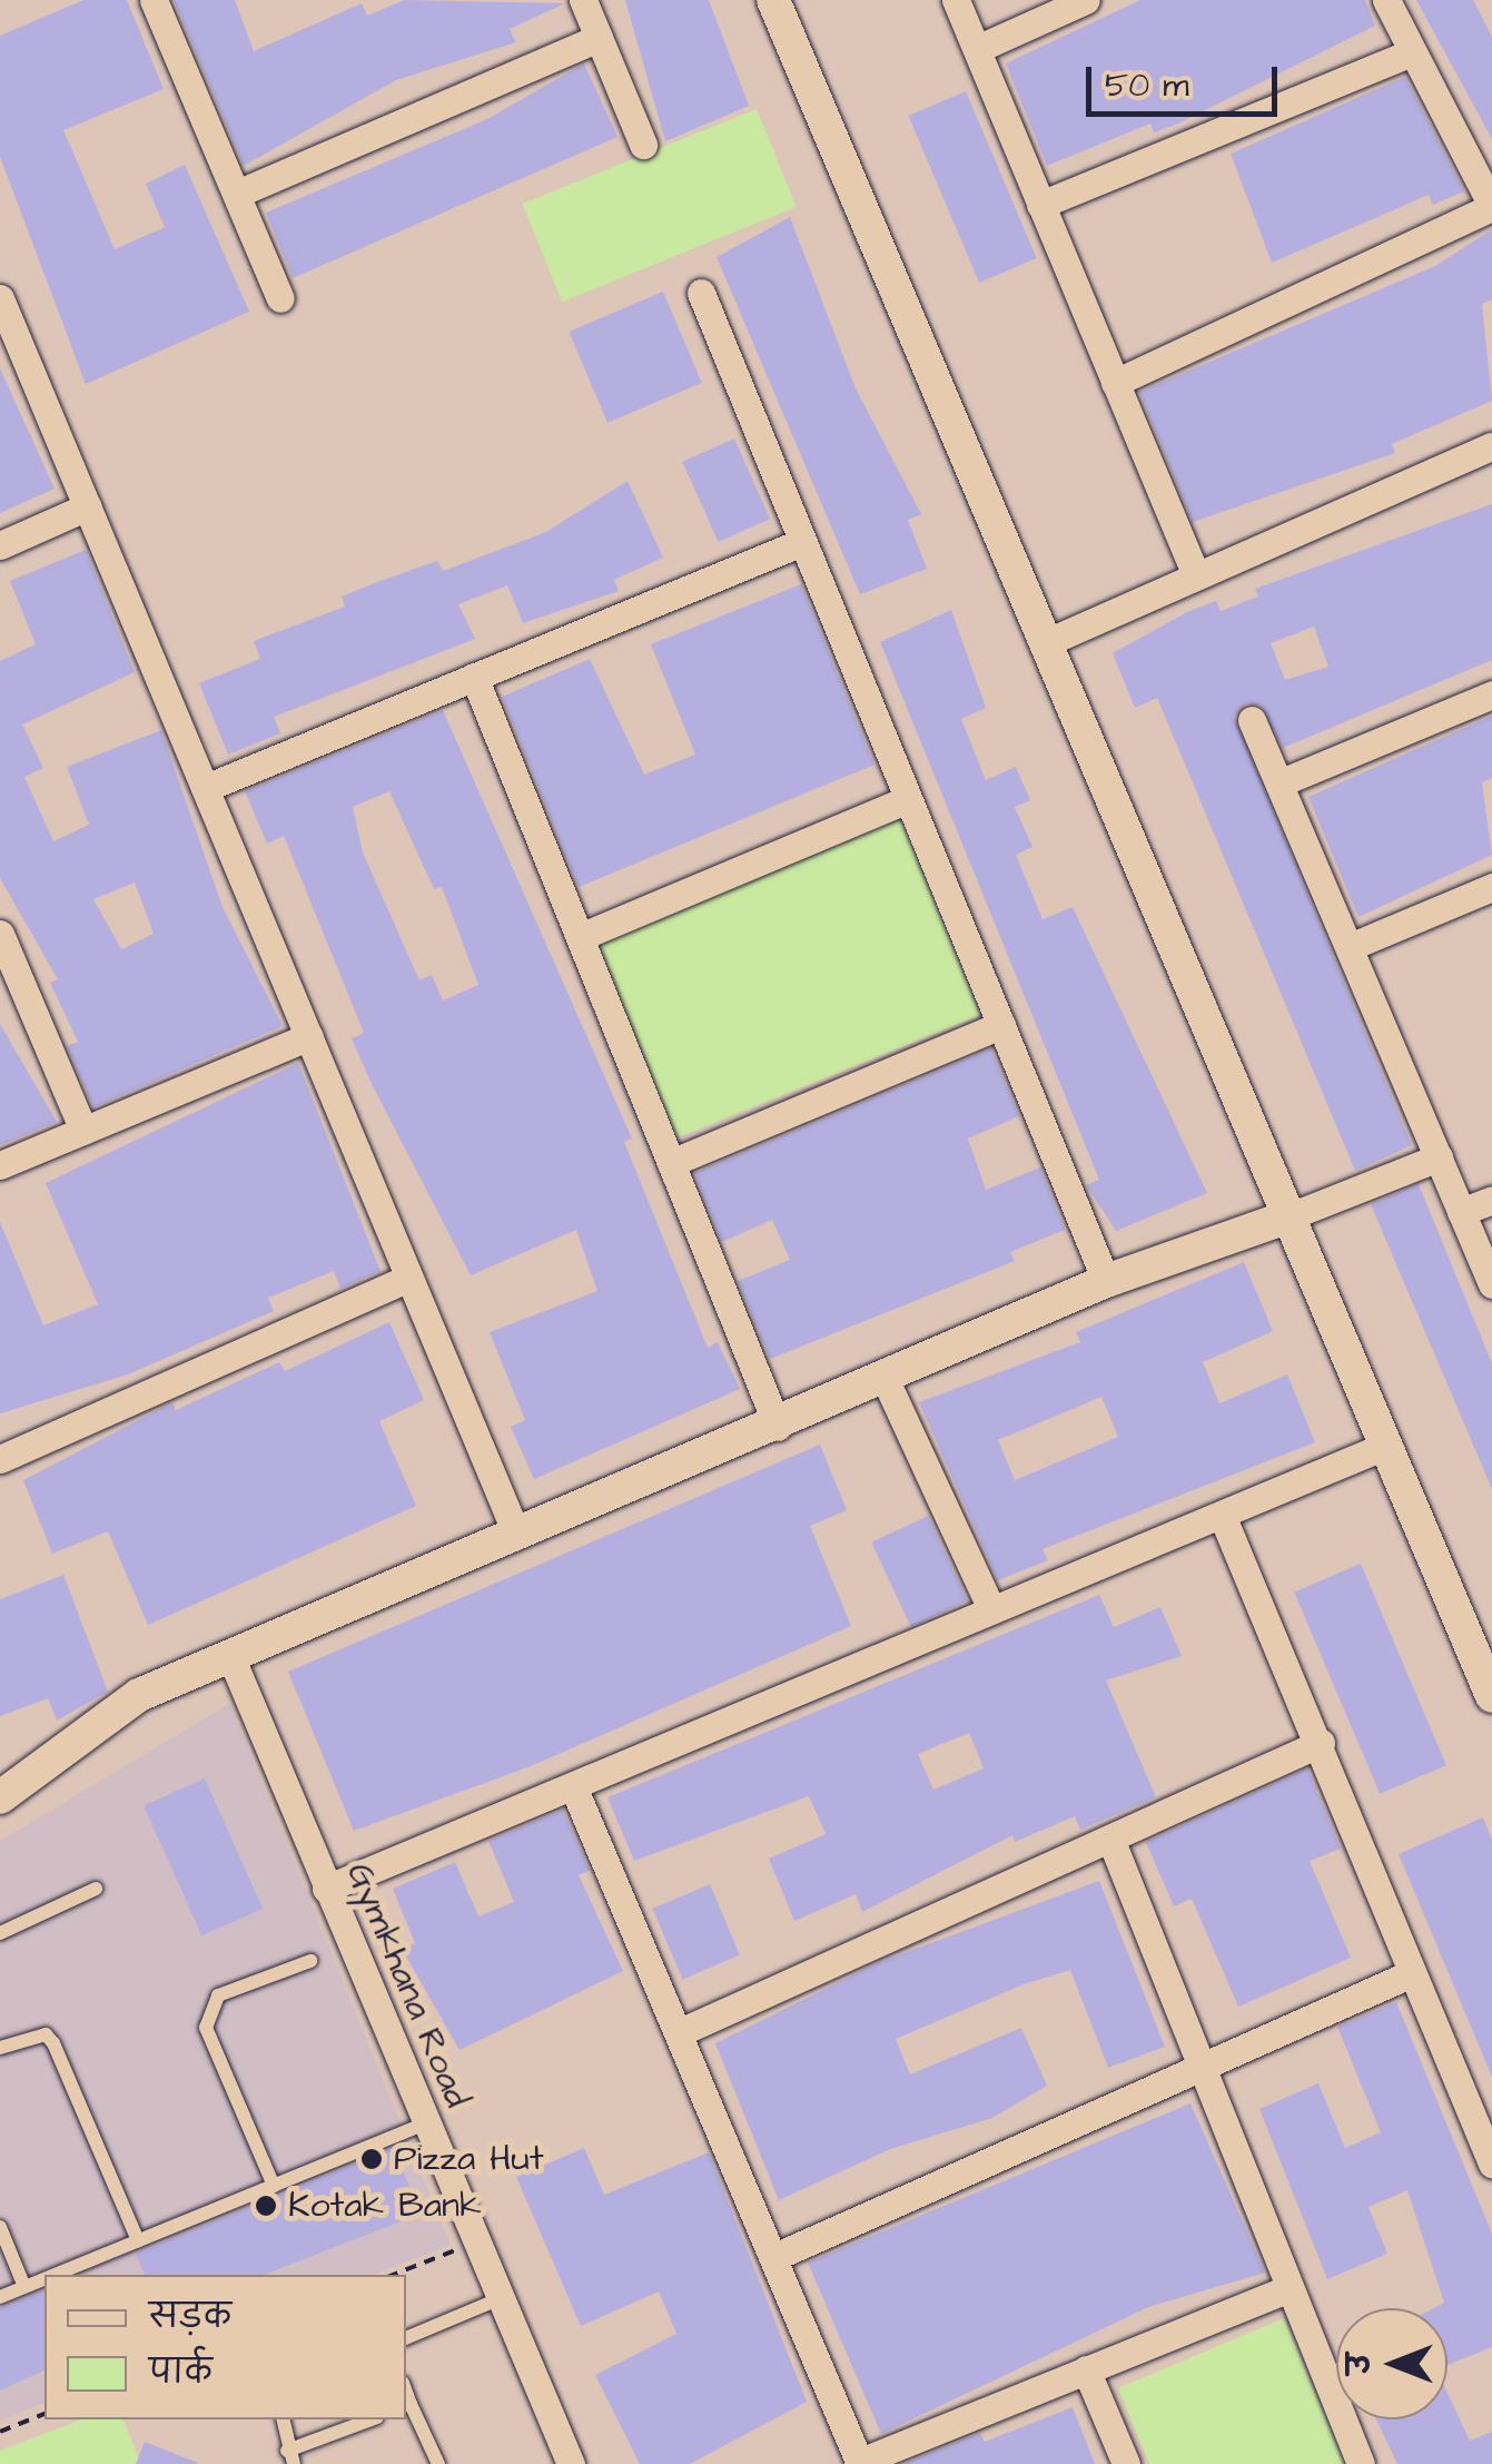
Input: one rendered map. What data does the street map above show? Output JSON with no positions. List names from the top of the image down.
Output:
{
  "streets": {
    "street": ["Gymkhana Road"]
  },
  "places": ["Pizza Hut", "Kotak Bank"],
  "legend": ["सड़क", "पार्क"],
  "scale_bar": "50 m",
  "north": "left"
}
